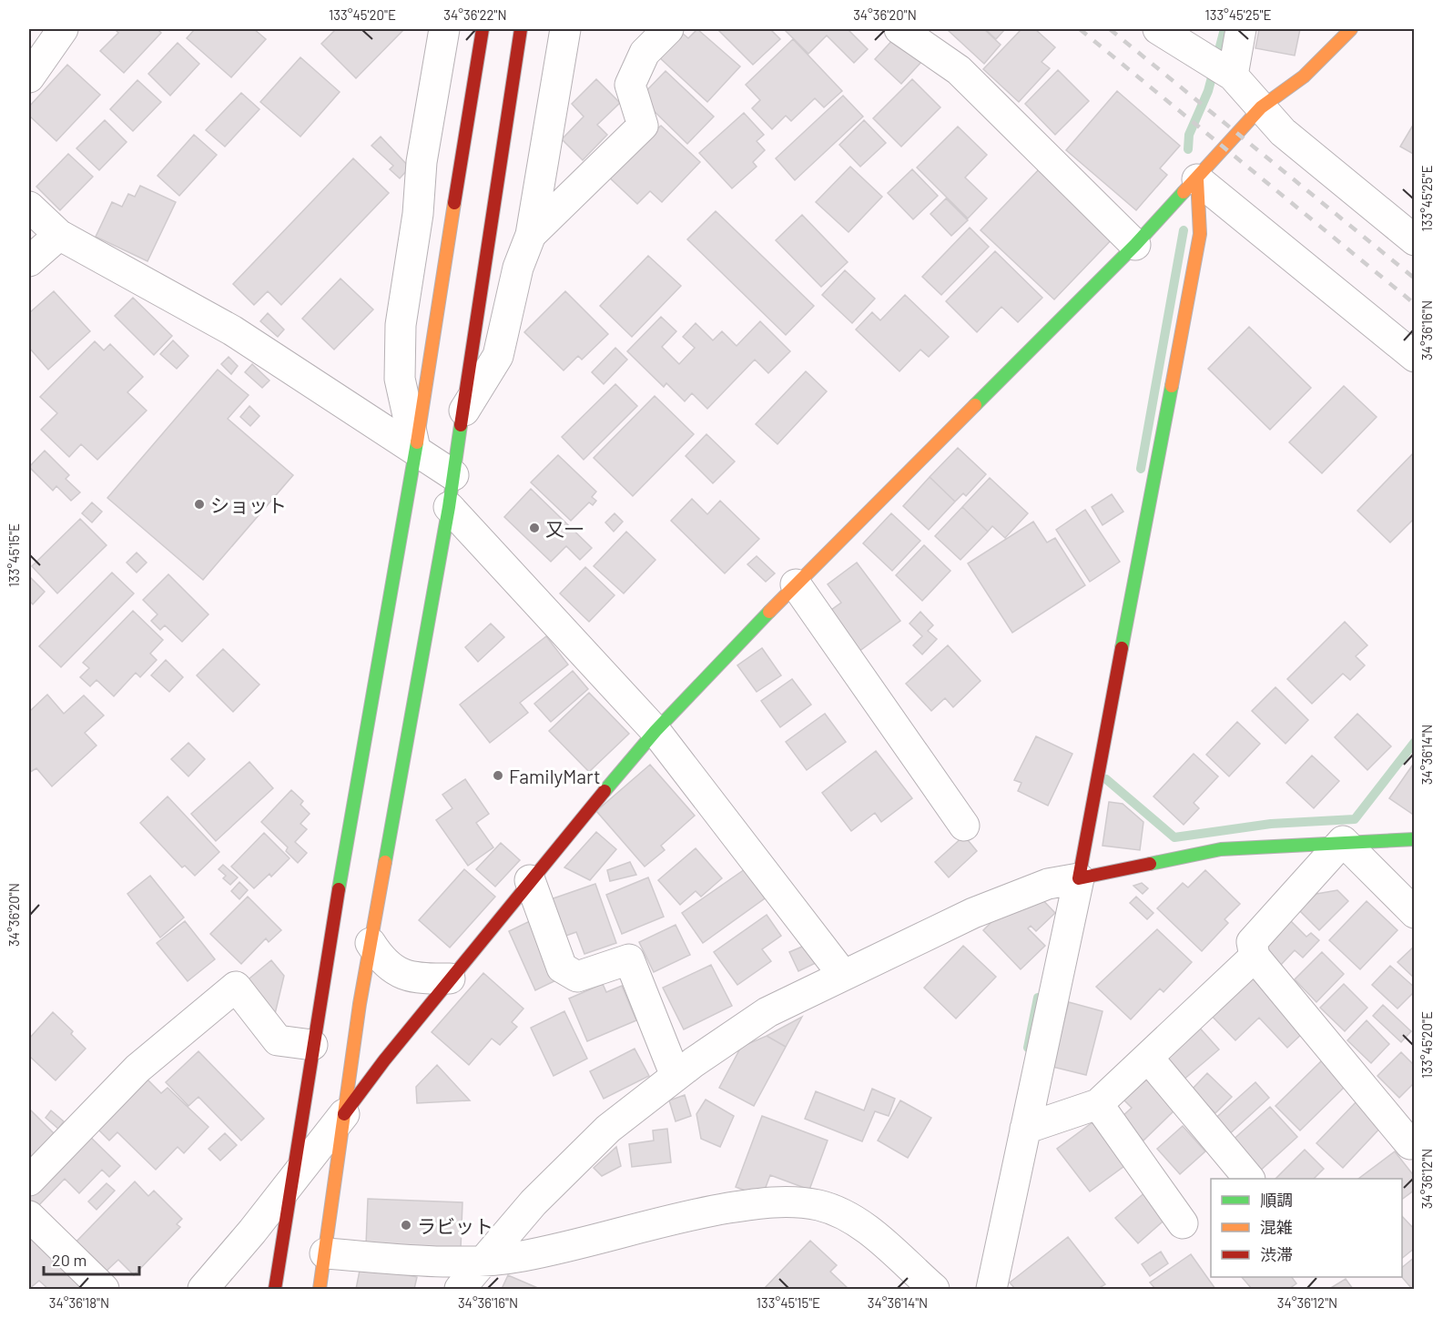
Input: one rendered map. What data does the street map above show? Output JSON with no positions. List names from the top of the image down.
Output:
{
  "places": [
    "ショット",
    "又一",
    "FamilyMart",
    "ラビット"
  ],
  "legend": ["順調", "混雑", "渋滞"],
  "scale_bar": "20 m",
  "coordinates": [
    "133°45'20\"E",
    "34°36'22\"N",
    "34°36'20\"N",
    "133°45'25\"E",
    "34°36'16\"N",
    "133°45'15\"E",
    "34°36'14\"N",
    "34°36'12\"N",
    "34°36'18\"N"
  ]
}
